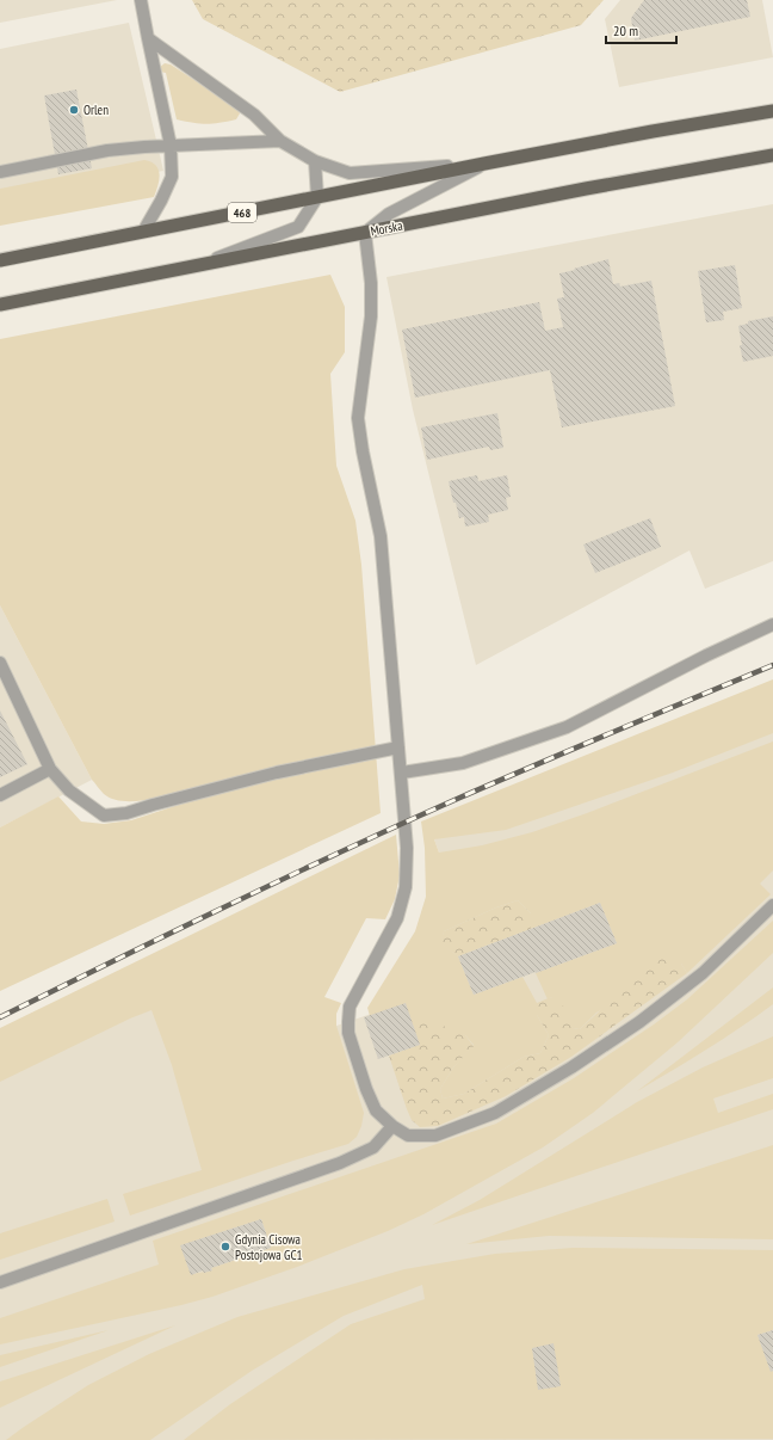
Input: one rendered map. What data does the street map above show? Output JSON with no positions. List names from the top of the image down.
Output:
{
  "streets": {
    "main road": ["468", "Morska"]
  },
  "places": ["Orlen", "Gdynia Cisowa Postojowa GC1"],
  "scale_bar": "20 m"
}
